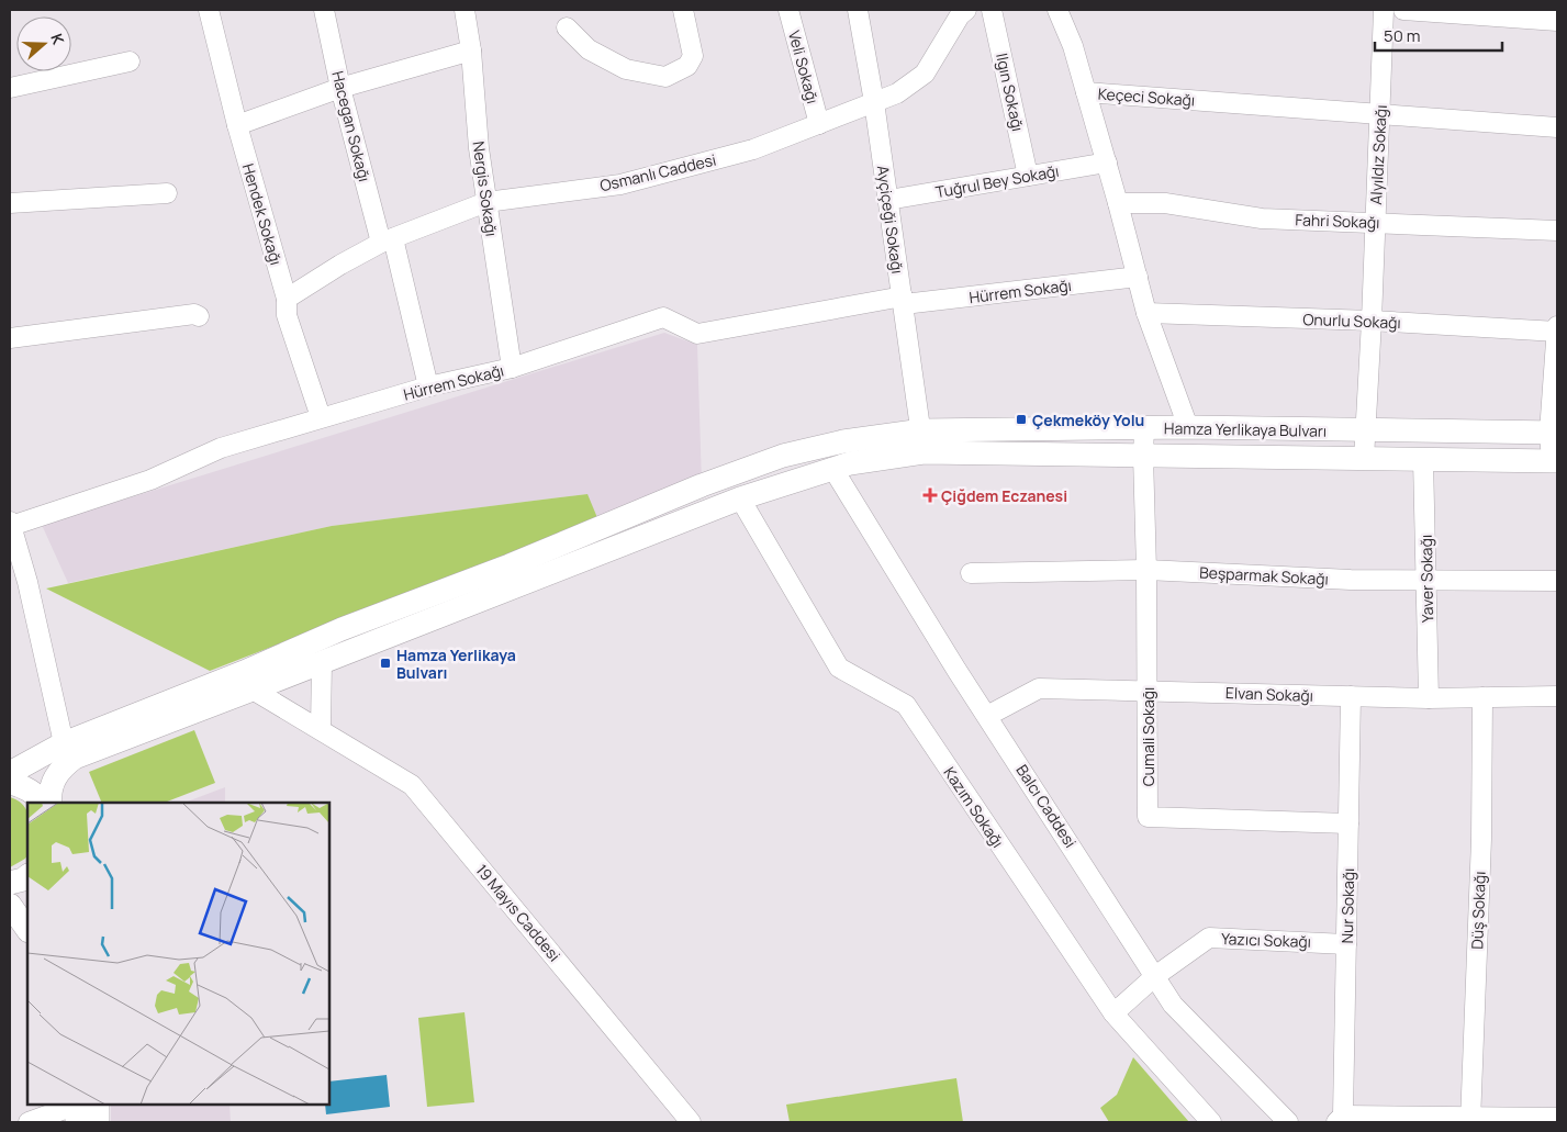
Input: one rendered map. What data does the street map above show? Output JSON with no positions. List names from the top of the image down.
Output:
{
  "streets": {
    "main road": ["Hamza Yerlikaya Bulvarı"],
    "street": [
      "Veli Sokağı",
      "Ilgın Sokağı",
      "Keçeci Sokağı",
      "Hacegan Sokağı",
      "Alyıldız Sokağı",
      "Osmanlı Caddesi",
      "Tuğrul Bey Sokağı",
      "Nergis Sokağı",
      "Hendek Sokağı",
      "Ayçiçeği Sokağı",
      "Fahri Sokağı",
      "Hürrem Sokağı",
      "Onurlu Sokağı",
      "Beşparmak Sokağı",
      "Yaver Sokağı",
      "Elvan Sokağı",
      "Cumali Sokağı",
      "Balcı Caddesi",
      "Kazım Sokağı",
      "Nur Sokağı",
      "Düş Sokağı",
      "19 Mayıs Caddesi",
      "Yazıcı Sokağı"
    ]
  },
  "crossings": [
    ["Veli Sokağı", "Osmanlı Caddesi"],
    ["Ilgın Sokağı", "Tuğrul Bey Sokağı"],
    ["Keçeci Sokağı", "Alyıldız Sokağı"],
    ["Keçeci Sokağı", "Tuğrul Bey Sokağı"],
    ["Keçeci Sokağı", "Fahri Sokağı"],
    ["Keçeci Sokağı", "Hürrem Sokağı"],
    ["Keçeci Sokağı", "Onurlu Sokağı"],
    ["Keçeci Sokağı", "Hamza Yerlikaya Bulvarı"],
    ["Hacegan Sokağı", "Osmanlı Caddesi"],
    ["Hacegan Sokağı", "Hürrem Sokağı"],
    ["Alyıldız Sokağı", "Fahri Sokağı"],
    ["Alyıldız Sokağı", "Onurlu Sokağı"],
    ["Alyıldız Sokağı", "Hamza Yerlikaya Bulvarı"],
    ["Osmanlı Caddesi", "Nergis Sokağı"],
    ["Osmanlı Caddesi", "Hendek Sokağı"],
    ["Osmanlı Caddesi", "Ayçiçeği Sokağı"],
    ["Tuğrul Bey Sokağı", "Ayçiçeği Sokağı"],
    ["Nergis Sokağı", "Hürrem Sokağı"],
    ["Hendek Sokağı", "Hürrem Sokağı"],
    ["Ayçiçeği Sokağı", "Hürrem Sokağı"],
    ["Ayçiçeği Sokağı", "Hamza Yerlikaya Bulvarı"],
    ["Hamza Yerlikaya Bulvarı", "Yaver Sokağı"],
    ["Hamza Yerlikaya Bulvarı", "Cumali Sokağı"],
    ["Hamza Yerlikaya Bulvarı", "Balcı Caddesi"],
    ["Hamza Yerlikaya Bulvarı", "Kazım Sokağı"],
    ["Hamza Yerlikaya Bulvarı", "19 Mayıs Caddesi"],
    ["Beşparmak Sokağı", "Yaver Sokağı"],
    ["Beşparmak Sokağı", "Cumali Sokağı"],
    ["Yaver Sokağı", "Elvan Sokağı"],
    ["Elvan Sokağı", "Cumali Sokağı"],
    ["Elvan Sokağı", "Balcı Caddesi"],
    ["Elvan Sokağı", "Nur Sokağı"],
    ["Elvan Sokağı", "Düş Sokağı"],
    ["Cumali Sokağı", "Nur Sokağı"],
    ["Balcı Caddesi", "Yazıcı Sokağı"],
    ["Kazım Sokağı", "Yazıcı Sokağı"],
    ["Nur Sokağı", "Yazıcı Sokağı"]
  ],
  "places": {
    "transit": ["Çekmeköy Yolu", "Hamza Yerlikaya Bulvarı"],
    "health": ["Çiğdem Eczanesi"]
  },
  "scale_bar": "50 m",
  "north": "right"
}
